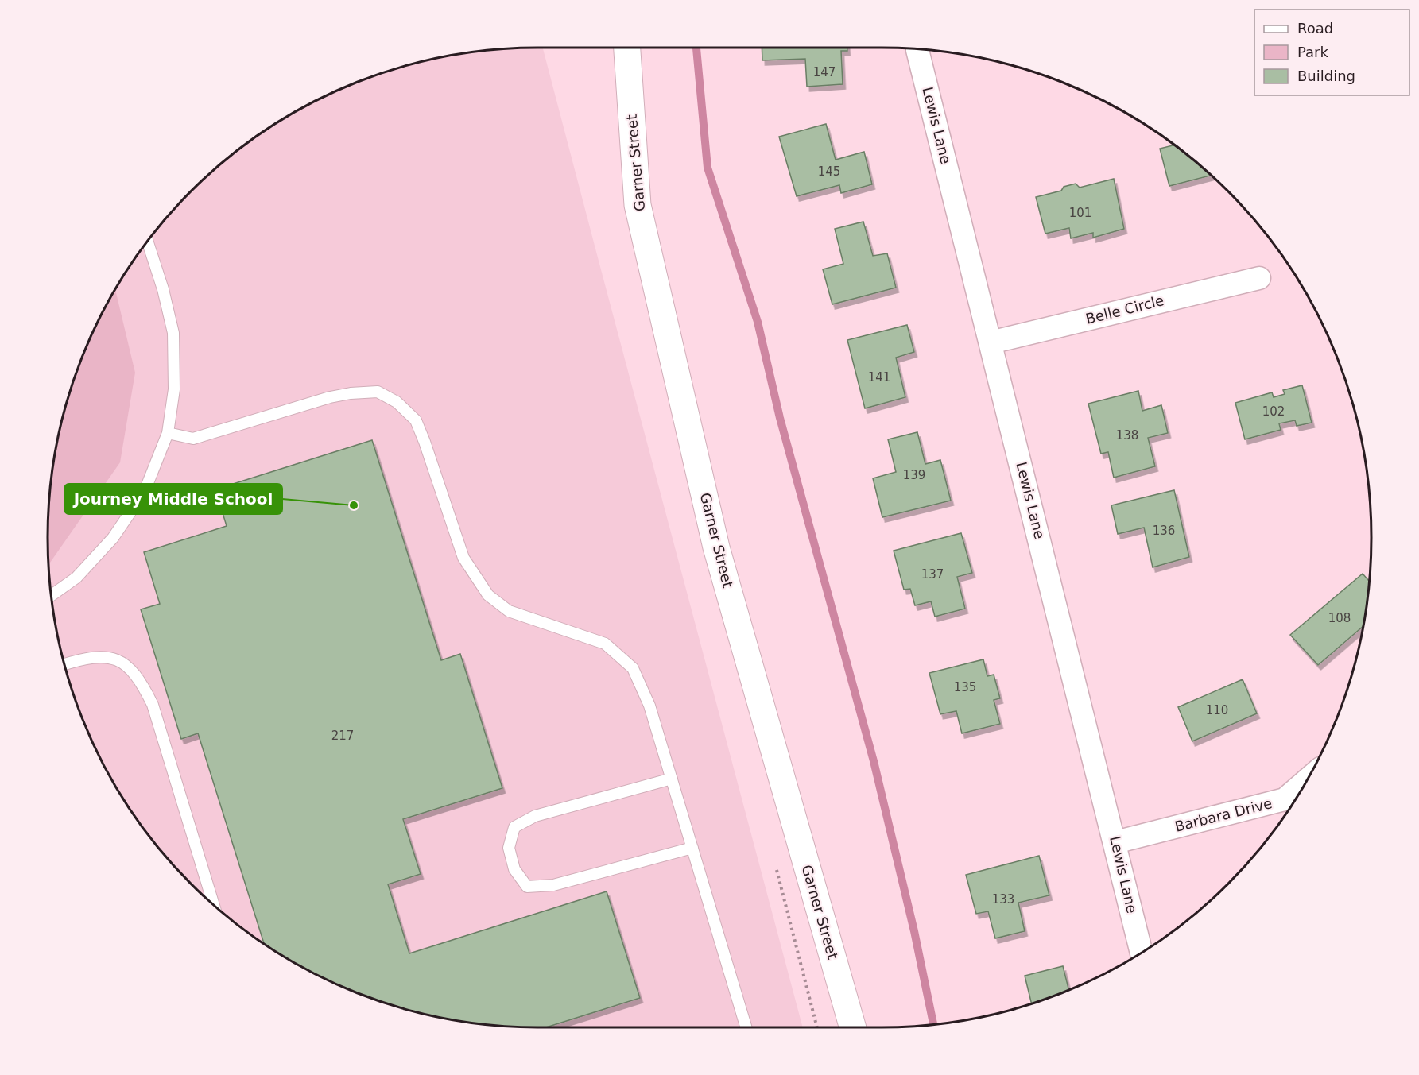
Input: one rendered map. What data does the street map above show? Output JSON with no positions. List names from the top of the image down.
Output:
{
  "streets": {
    "street": [
      "Lewis Lane",
      "Garner Street",
      "Belle Circle",
      "Barbara Drive"
    ]
  },
  "crossings": [
    ["Lewis Lane", "Belle Circle"],
    ["Lewis Lane", "Barbara Drive"]
  ],
  "places": ["Journey Middle School"],
  "house_numbers": [
    "147",
    "145",
    "101",
    "141",
    "102",
    "138",
    "139",
    "136",
    "137",
    "108",
    "135",
    "110",
    "217",
    "133"
  ],
  "legend": ["Road", "Park", "Building"]
}
